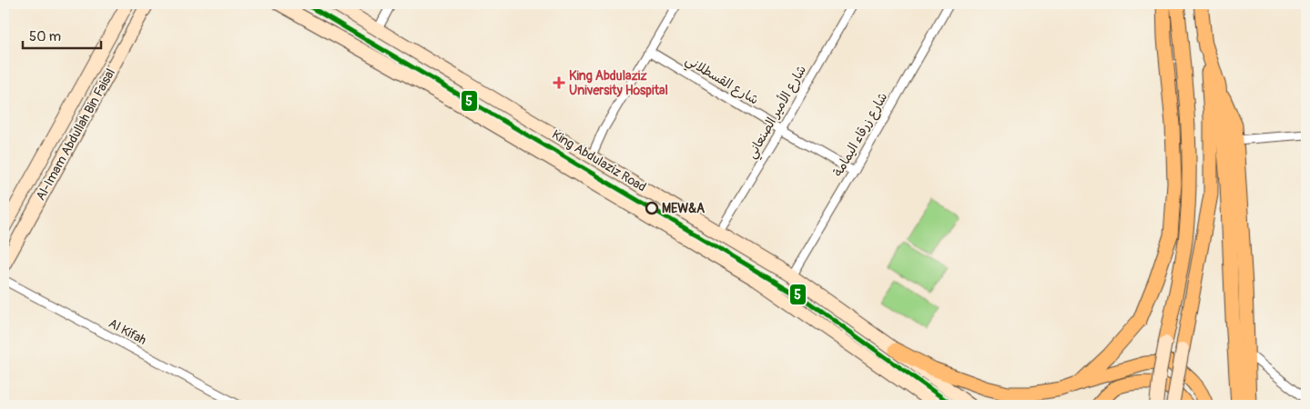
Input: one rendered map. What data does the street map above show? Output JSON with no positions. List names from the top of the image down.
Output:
{
  "streets": {
    "main road": ["Al-Imam Abdullah Bin Faisal", "King Abdulaziz Road"],
    "street": [
      "شارع القسطلاني",
      "شارع الأمير الصنعاني",
      "شارع زرقاء اليمامة",
      "Al Kifah"
    ]
  },
  "crossings": [
    ["شارع القسطلاني", "شارع الأمير الصنعاني"],
    ["شارع القسطلاني", "شارع زرقاء اليمامة"],
    ["شارع الأمير الصنعاني", "King Abdulaziz Road"],
    ["شارع زرقاء اليمامة", "King Abdulaziz Road"]
  ],
  "places": {
    "health": ["King Abdulaziz University Hospital"],
    "other": ["MEW&A"]
  },
  "lines": ["transit line 5"],
  "scale_bar": "50 m"
}
